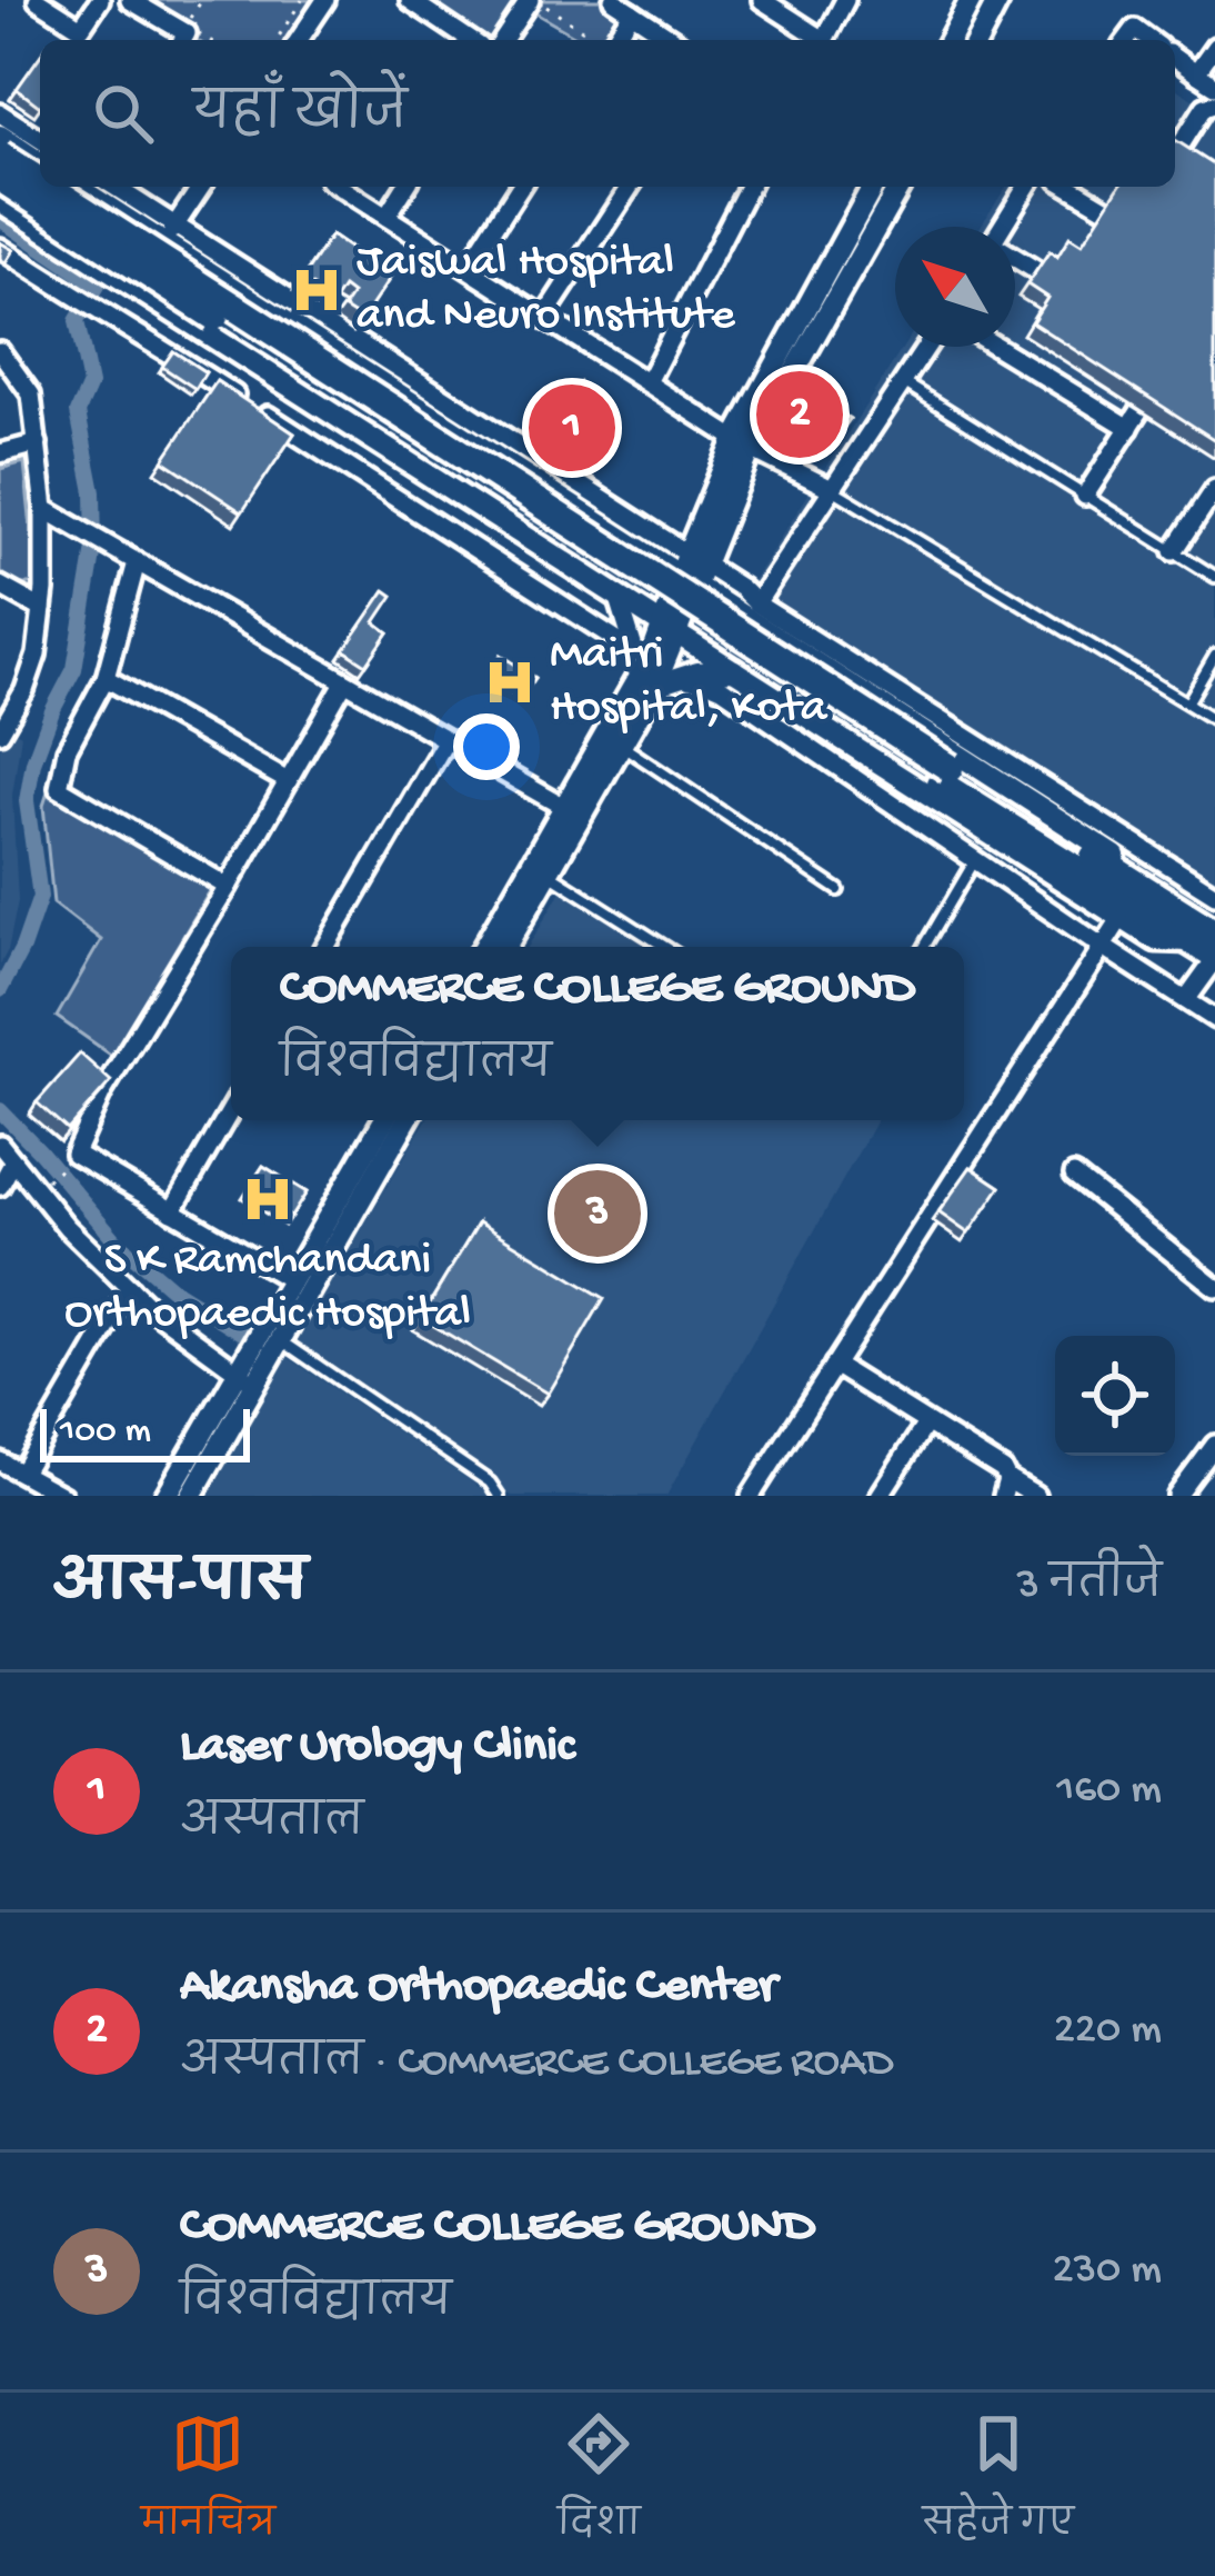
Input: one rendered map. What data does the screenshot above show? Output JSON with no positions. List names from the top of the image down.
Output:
{
  "places": {
    "hospital": ["Jaiswal Hospital and Neuro Institute", "Maitri Hospital, Kota", "S K Ramchandani Orthopaedic Hospital"]
  },
  "scale_bar": "100 m",
  "north": "top left",
  "page": {
    "search": "यहाँ खोजें",
    "pins": ["2", "1", "3"],
    "popup": ["COMMERCE COLLEGE GROUND", "विश्वविद्यालय"],
    "scale": "100 m",
    "heading": ["आस-पास", "3 नतीजे"],
    "list": [
      {
        "mark": "1",
        "name": "Laser Urology Clinic",
        "note": "अस्पताल",
        "value": "160 m"
      },
      {
        "mark": "2",
        "name": "Akansha Orthopaedic Center",
        "note": "अस्पताल · COMMERCE COLLEGE ROAD",
        "value": "220 m"
      },
      {
        "mark": "3",
        "name": "COMMERCE COLLEGE GROUND",
        "note": "विश्वविद्यालय",
        "value": "230 m"
      }
    ],
    "nav": ["मानचित्र", "दिशा", "सहेजे गए"]
  }
}
